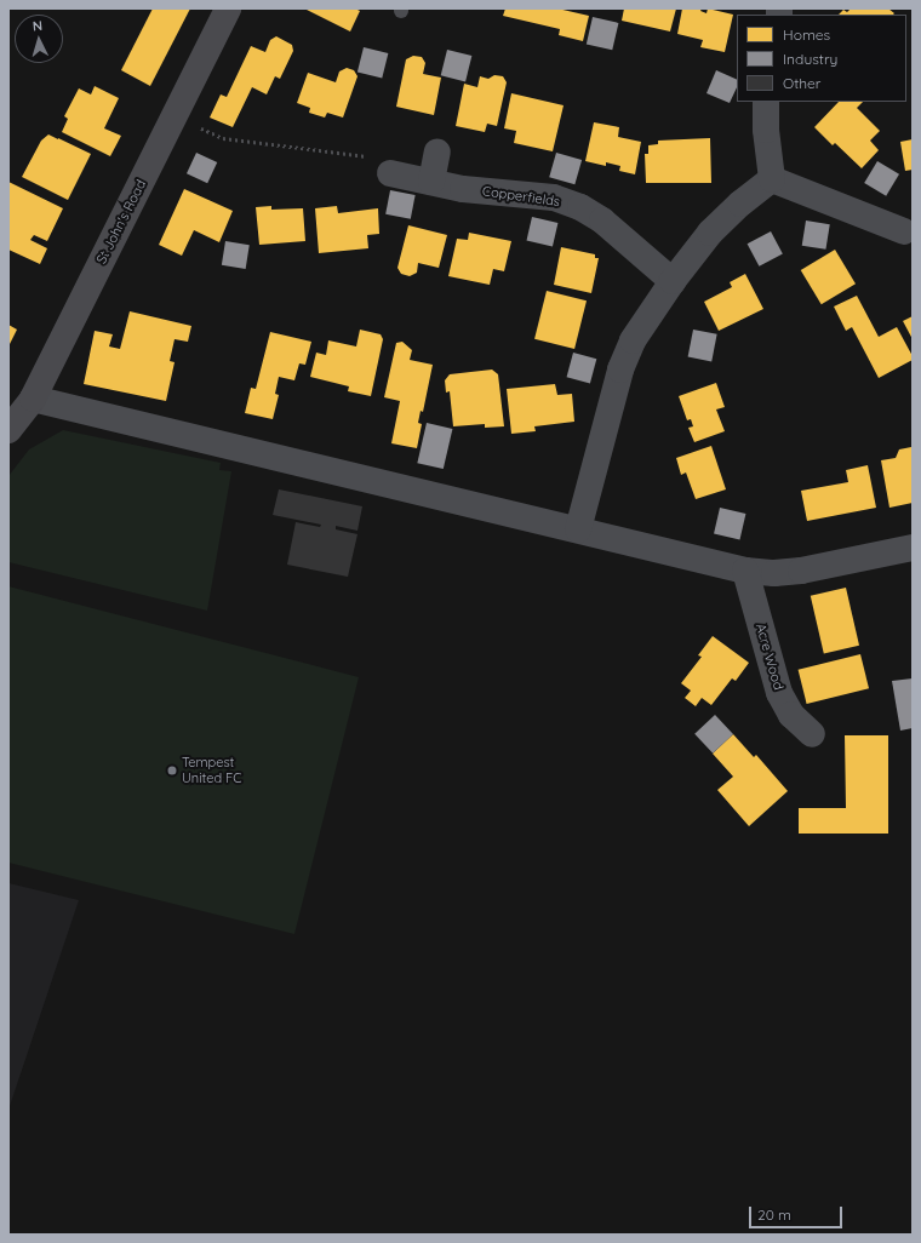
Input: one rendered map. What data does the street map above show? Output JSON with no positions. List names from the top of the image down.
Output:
{
  "streets": {
    "street": ["Copperfields", "St John's Road", "Acre Wood"]
  },
  "places": ["Tempest United FC"],
  "legend": ["Homes", "Industry", "Other"],
  "scale_bar": "20 m",
  "north": "top"
}
